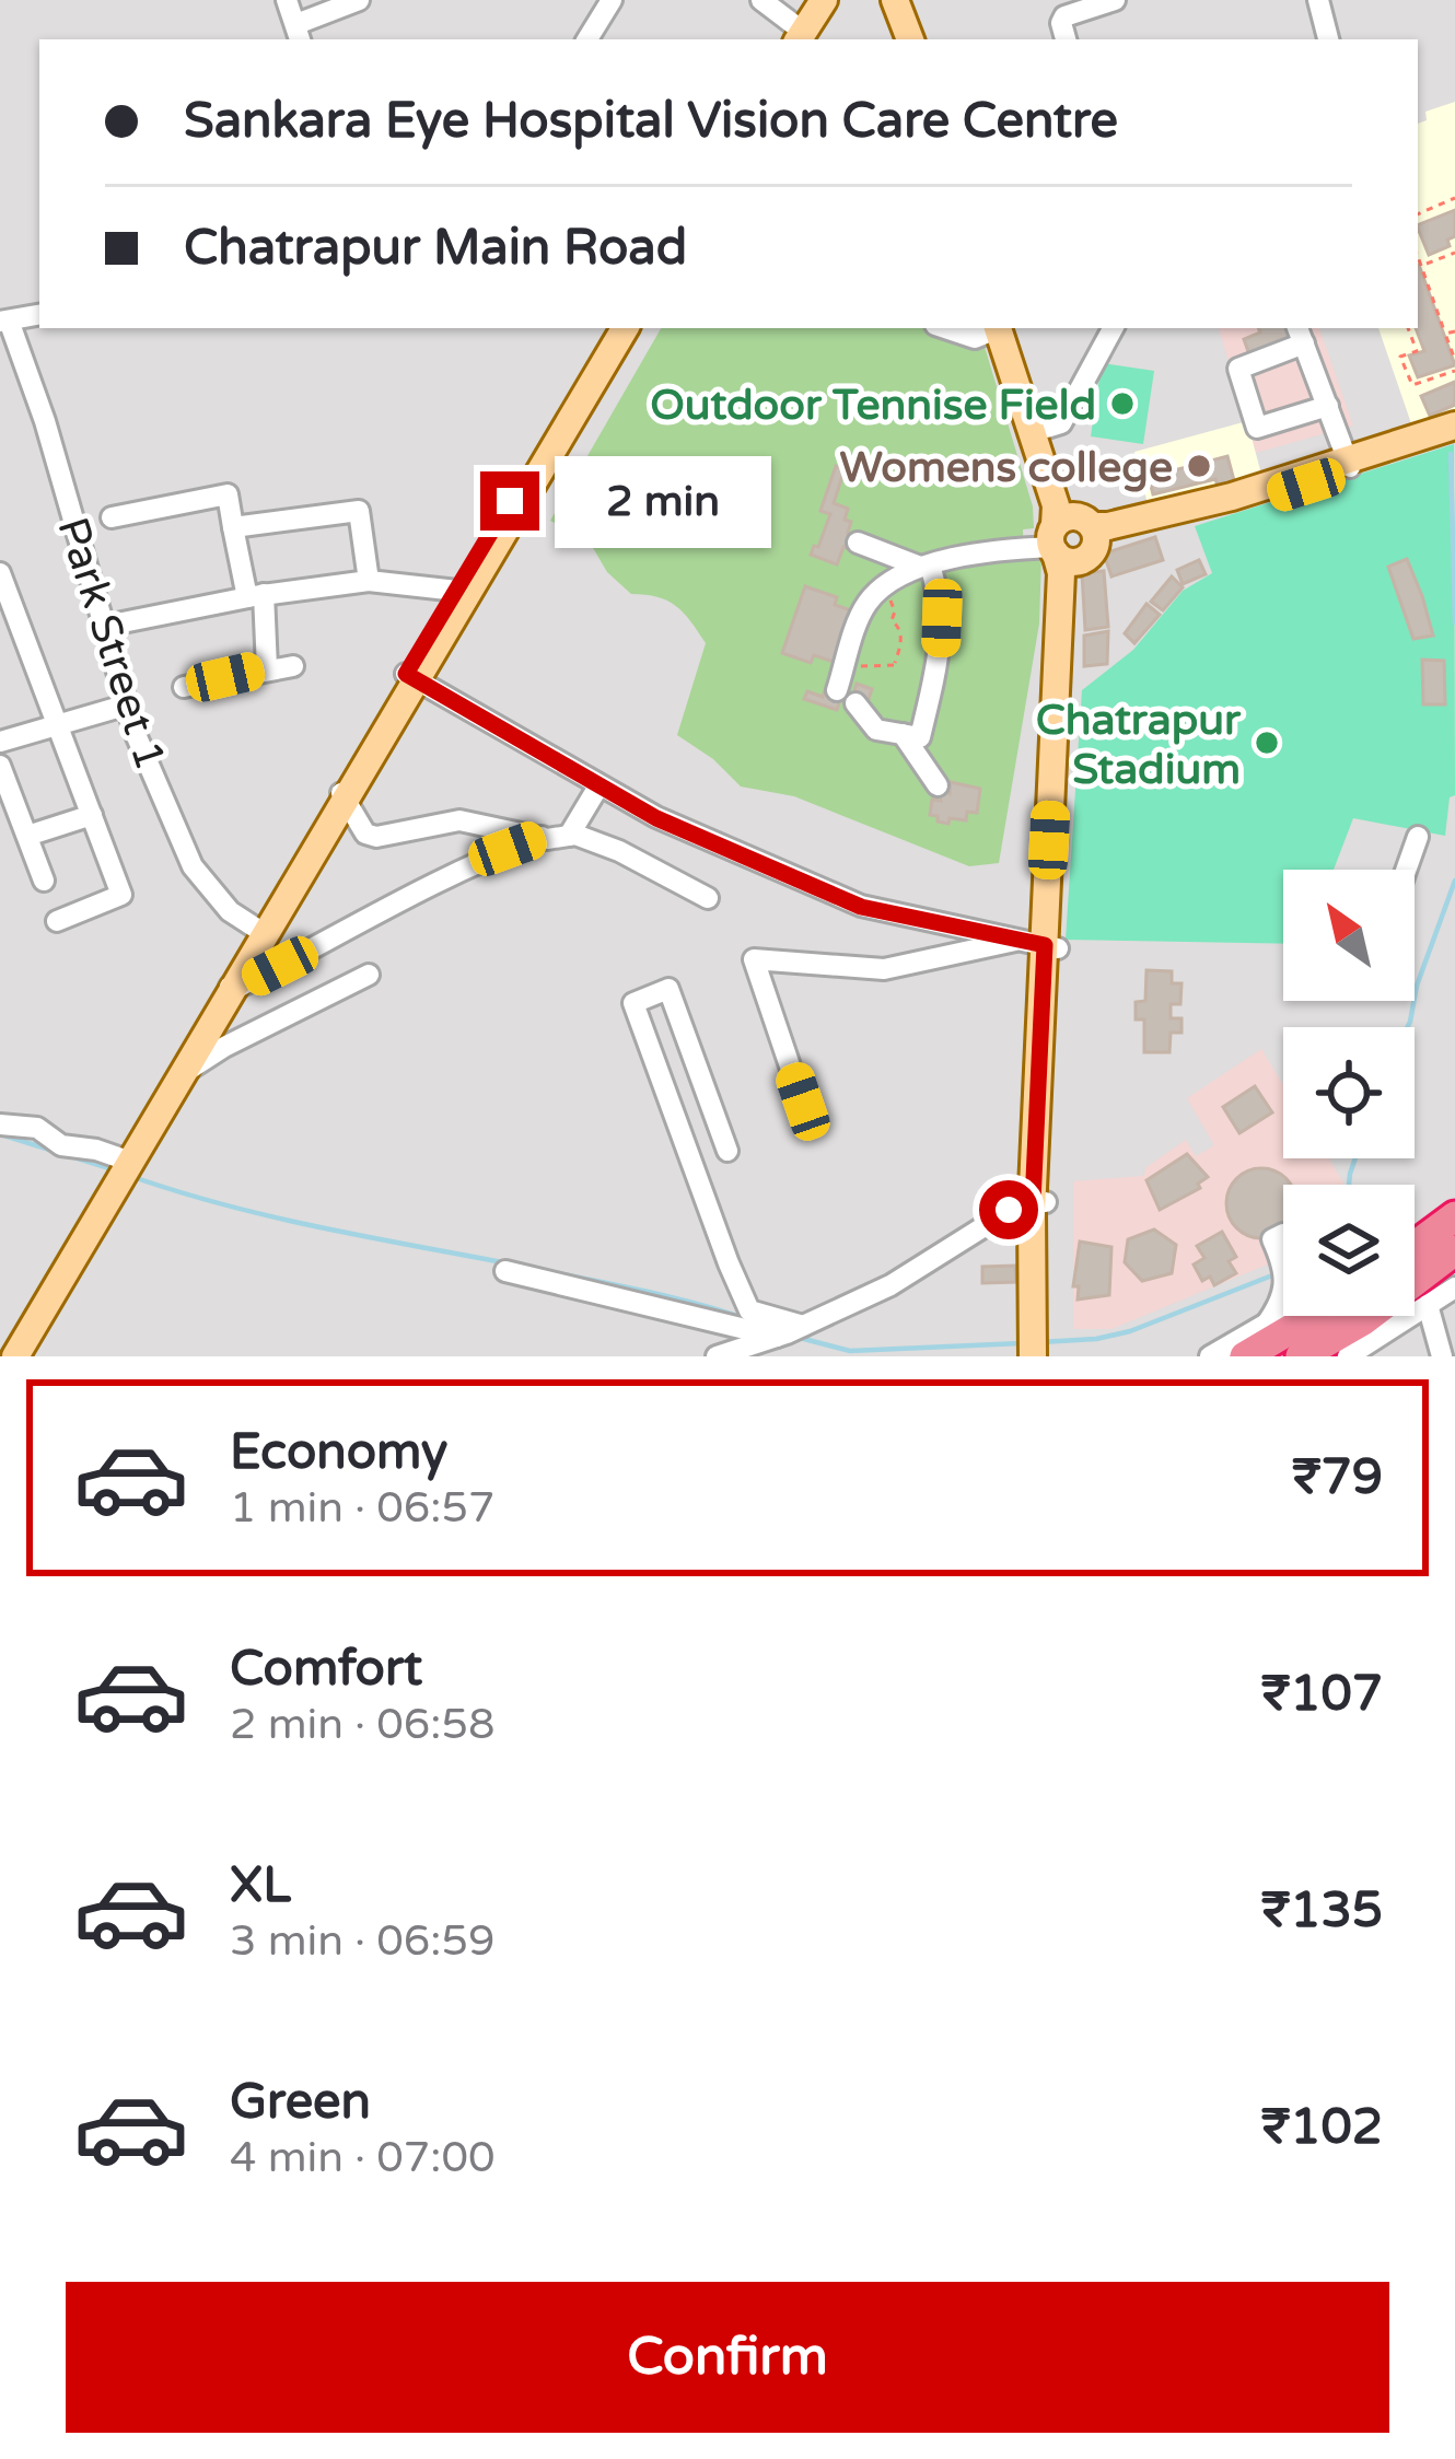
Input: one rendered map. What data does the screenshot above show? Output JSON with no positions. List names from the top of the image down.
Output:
{
  "streets": {
    "street": ["Park Street 1"]
  },
  "places": ["Outdoor Tennise Field", "Womens college", "Chatrapur Stadium"],
  "north": "top left",
  "page": {
    "banner": ["Sankara Eye Hospital Vision Care Centre", "Chatrapur Main Road"],
    "bubble": "2 min",
    "list": [
      {
        "name": "Economy",
        "note": "1 min · 06:57",
        "value": "₹79"
      },
      {
        "name": "Comfort",
        "note": "2 min · 06:58",
        "value": "₹107"
      },
      {
        "name": "XL",
        "note": "3 min · 06:59",
        "value": "₹135"
      },
      {
        "name": "Green",
        "note": "4 min · 07:00",
        "value": "₹102"
      }
    ],
    "buttons": "Confirm"
  }
}
